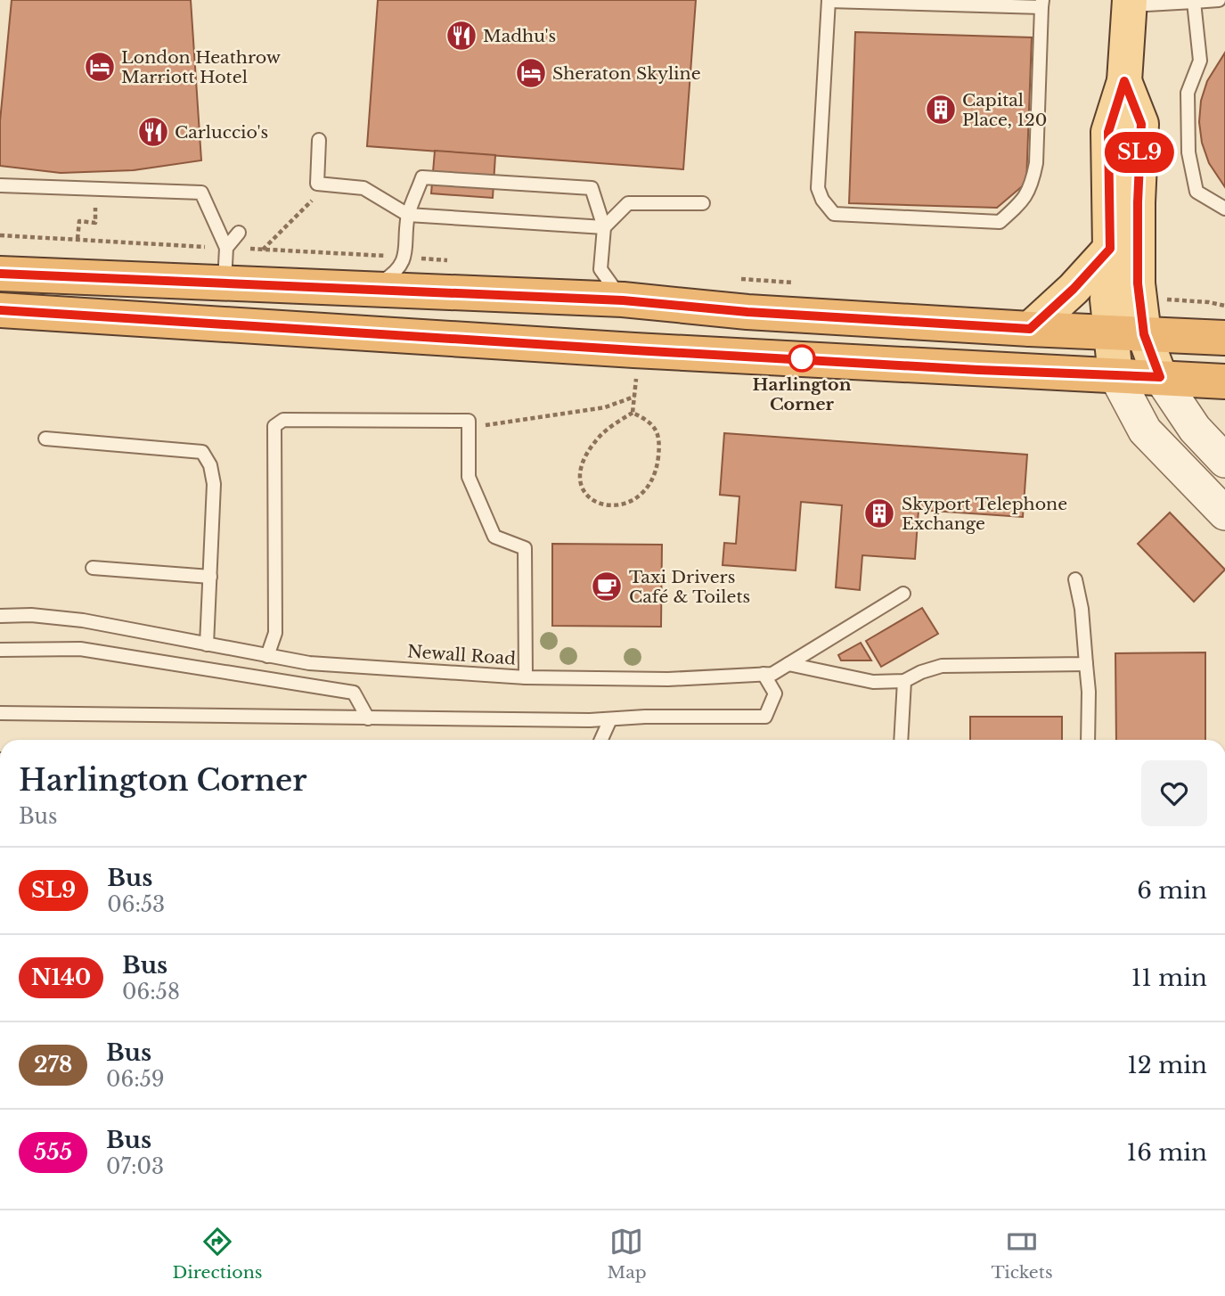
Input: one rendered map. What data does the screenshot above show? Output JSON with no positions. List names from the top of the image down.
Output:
{
  "streets": {
    "lane": ["Newall Road"]
  },
  "places": {
    "restaurant": ["Madhu's", "Carluccio's"],
    "hotel": ["London Heathrow Marriott Hotel", "Sheraton Skyline"],
    "building": ["Capital Place, 120", "Skyport Telephone Exchange"],
    "other": ["Harlington Corner"],
    "cafe": ["Taxi Drivers Café & Toilets"]
  },
  "lines": ["bus line SL9"],
  "page": {
    "on_map": "SL9",
    "heading": ["Harlington Corner", "Bus"],
    "list": [
      {
        "mark": "SL9",
        "name": "Bus",
        "note": "06:53",
        "value": "6 min"
      },
      {
        "mark": "N140",
        "name": "Bus",
        "note": "06:58",
        "value": "11 min"
      },
      {
        "mark": "278",
        "name": "Bus",
        "note": "06:59",
        "value": "12 min"
      },
      {
        "mark": "555",
        "name": "Bus",
        "note": "07:03",
        "value": "16 min"
      }
    ],
    "tabs": ["Directions", "Map", "Tickets"]
  }
}
